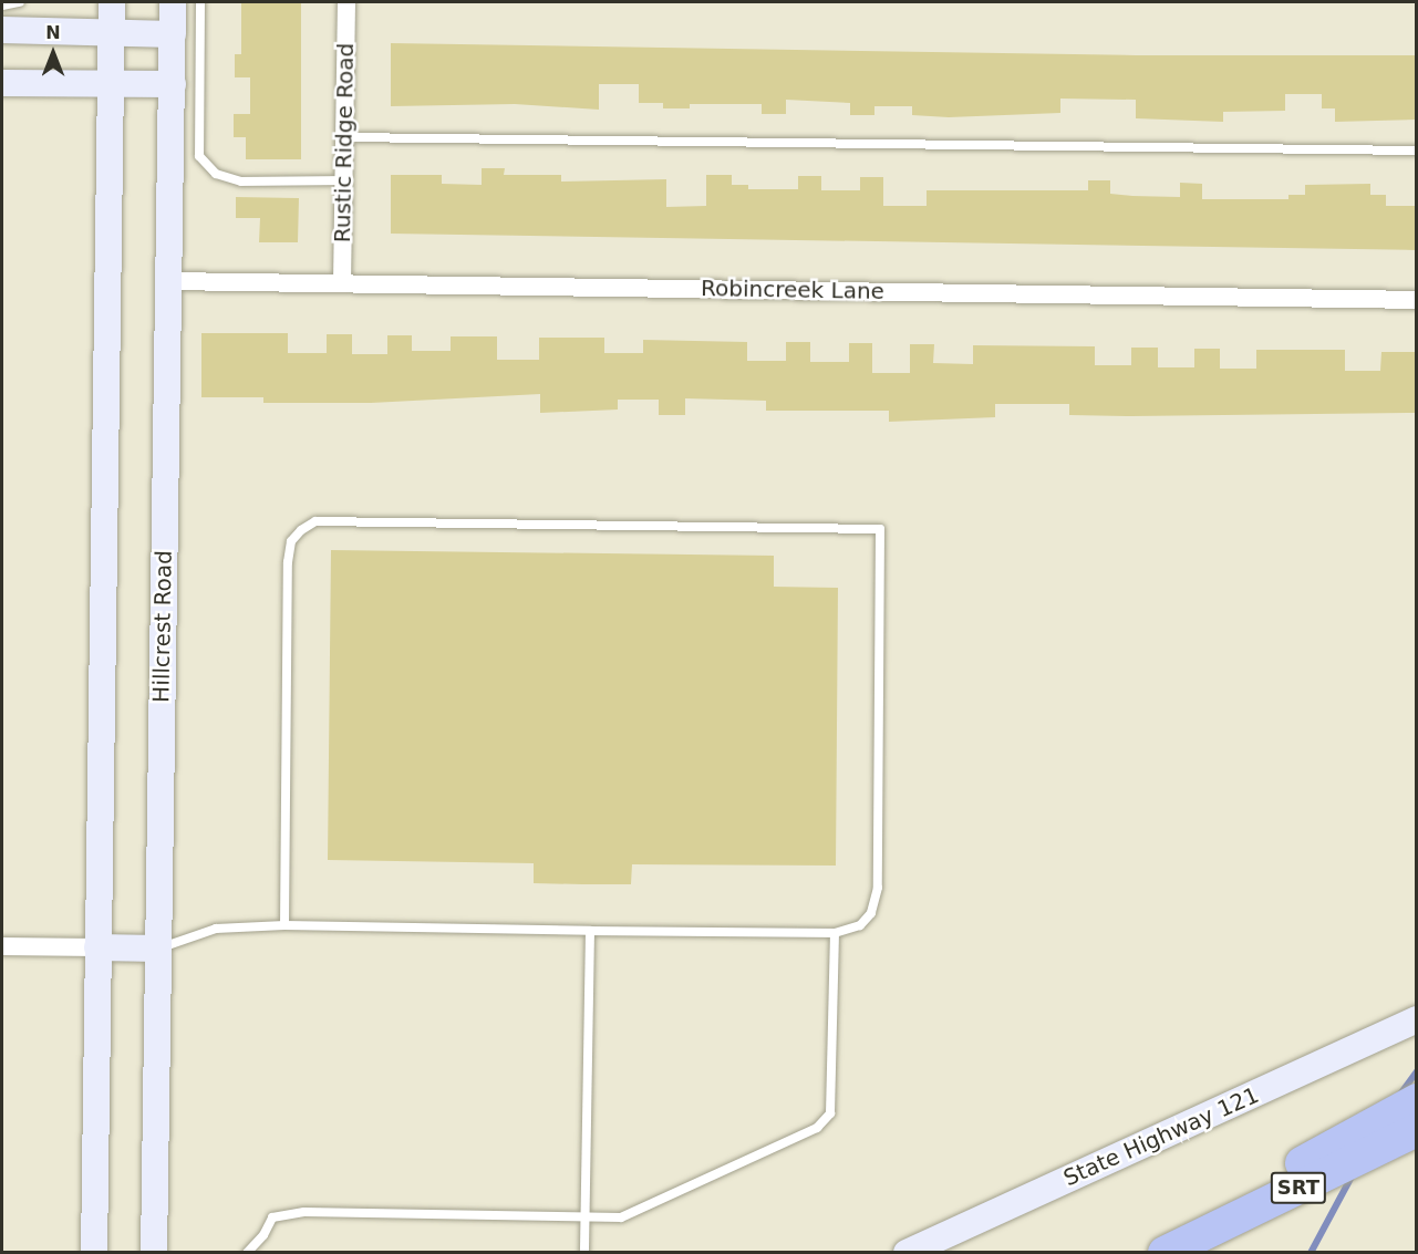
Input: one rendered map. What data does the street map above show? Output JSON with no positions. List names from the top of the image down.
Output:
{
  "streets": {
    "highway": ["SRT"],
    "main road": ["Hillcrest Road", "State Highway 121"],
    "street": ["Rustic Ridge Road", "Robincreek Lane"]
  },
  "crossings": [
    ["Rustic Ridge Road", "Robincreek Lane"],
    ["Robincreek Lane", "Hillcrest Road"]
  ],
  "north": "top"
}
